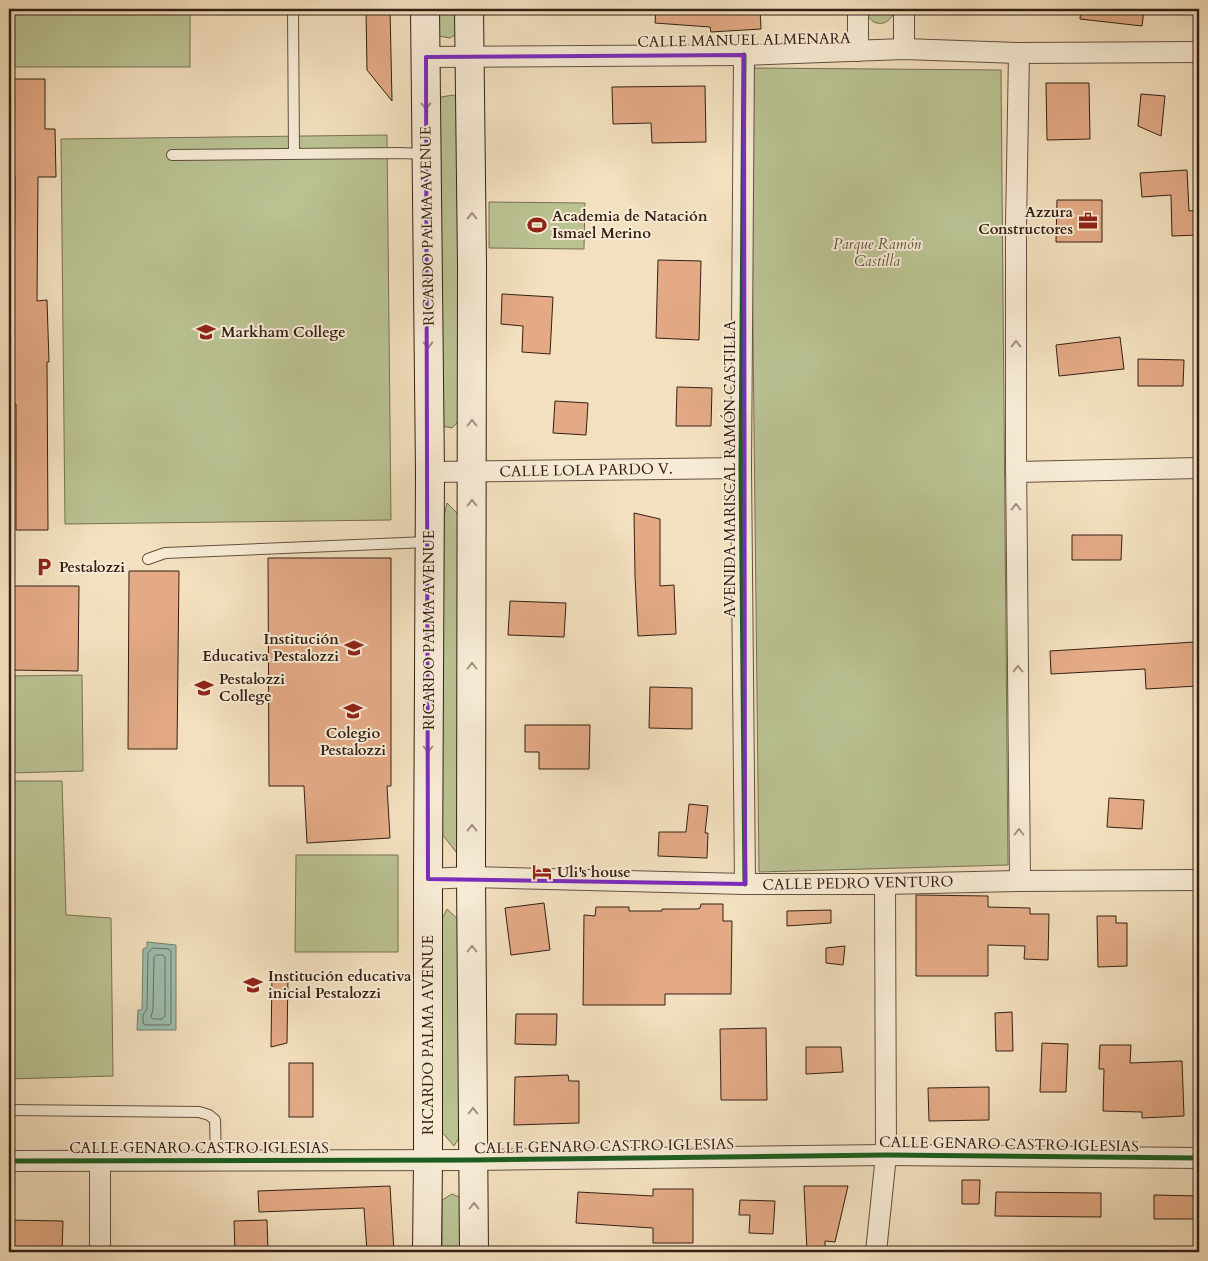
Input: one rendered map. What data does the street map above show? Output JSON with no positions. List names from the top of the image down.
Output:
{
  "streets": {
    "main road": ["RICARDO PALMA AVENUE"],
    "street": [
      "CALLE MANUEL ALMENARA",
      "AVENIDA MARISCAL RAMÓN CASTILLA",
      "CALLE LOLA PARDO V.",
      "CALLE PEDRO VENTURO",
      "CALLE GENARO CASTRO IGLESIAS"
    ]
  },
  "crossings": [
    ["CALLE MANUEL ALMENARA", "RICARDO PALMA AVENUE"],
    ["CALLE MANUEL ALMENARA", "AVENIDA MARISCAL RAMÓN CASTILLA"],
    ["RICARDO PALMA AVENUE", "CALLE LOLA PARDO V."],
    ["RICARDO PALMA AVENUE", "CALLE PEDRO VENTURO"],
    ["RICARDO PALMA AVENUE", "CALLE GENARO CASTRO IGLESIAS"],
    ["AVENIDA MARISCAL RAMÓN CASTILLA", "CALLE LOLA PARDO V."],
    ["AVENIDA MARISCAL RAMÓN CASTILLA", "CALLE PEDRO VENTURO"]
  ],
  "parks": ["Parque Ramón Castilla"],
  "places": {
    "office": ["Azzura Constructores"],
    "sports": ["Academia de Natación Ismael Merino"],
    "school or university": [
      "Markham College",
      "Institución Educativa Pestalozzi",
      "Pestalozzi College",
      "Colegio Pestalozzi",
      "Institución educativa inicial Pestalozzi"
    ],
    "parking": ["Pestalozzi"],
    "hotel": ["Uli's house"]
  }
}
